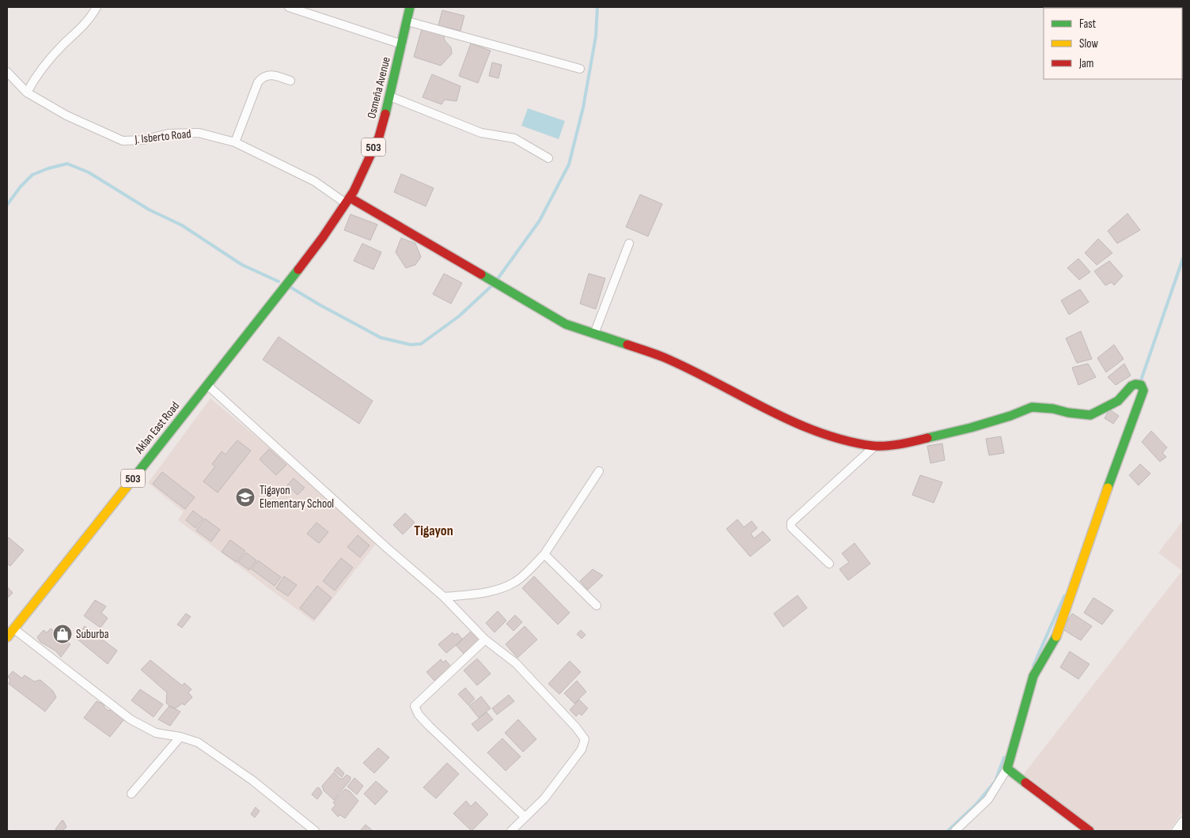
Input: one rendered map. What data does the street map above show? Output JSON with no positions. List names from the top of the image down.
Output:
{
  "streets": {
    "street": [
      "Osmeña Avenue",
      "J. Isberto Road",
      "503",
      "Aklan East Road"
    ]
  },
  "crossings": [
    ["Osmeña Avenue", "J. Isberto Road"],
    ["Osmeña Avenue", "Aklan East Road"]
  ],
  "districts": ["Tigayon"],
  "places": {
    "school or university": ["Tigayon Elementary School"],
    "shop": ["Suburba"]
  },
  "legend": ["Fast", "Slow", "Jam"]
}
